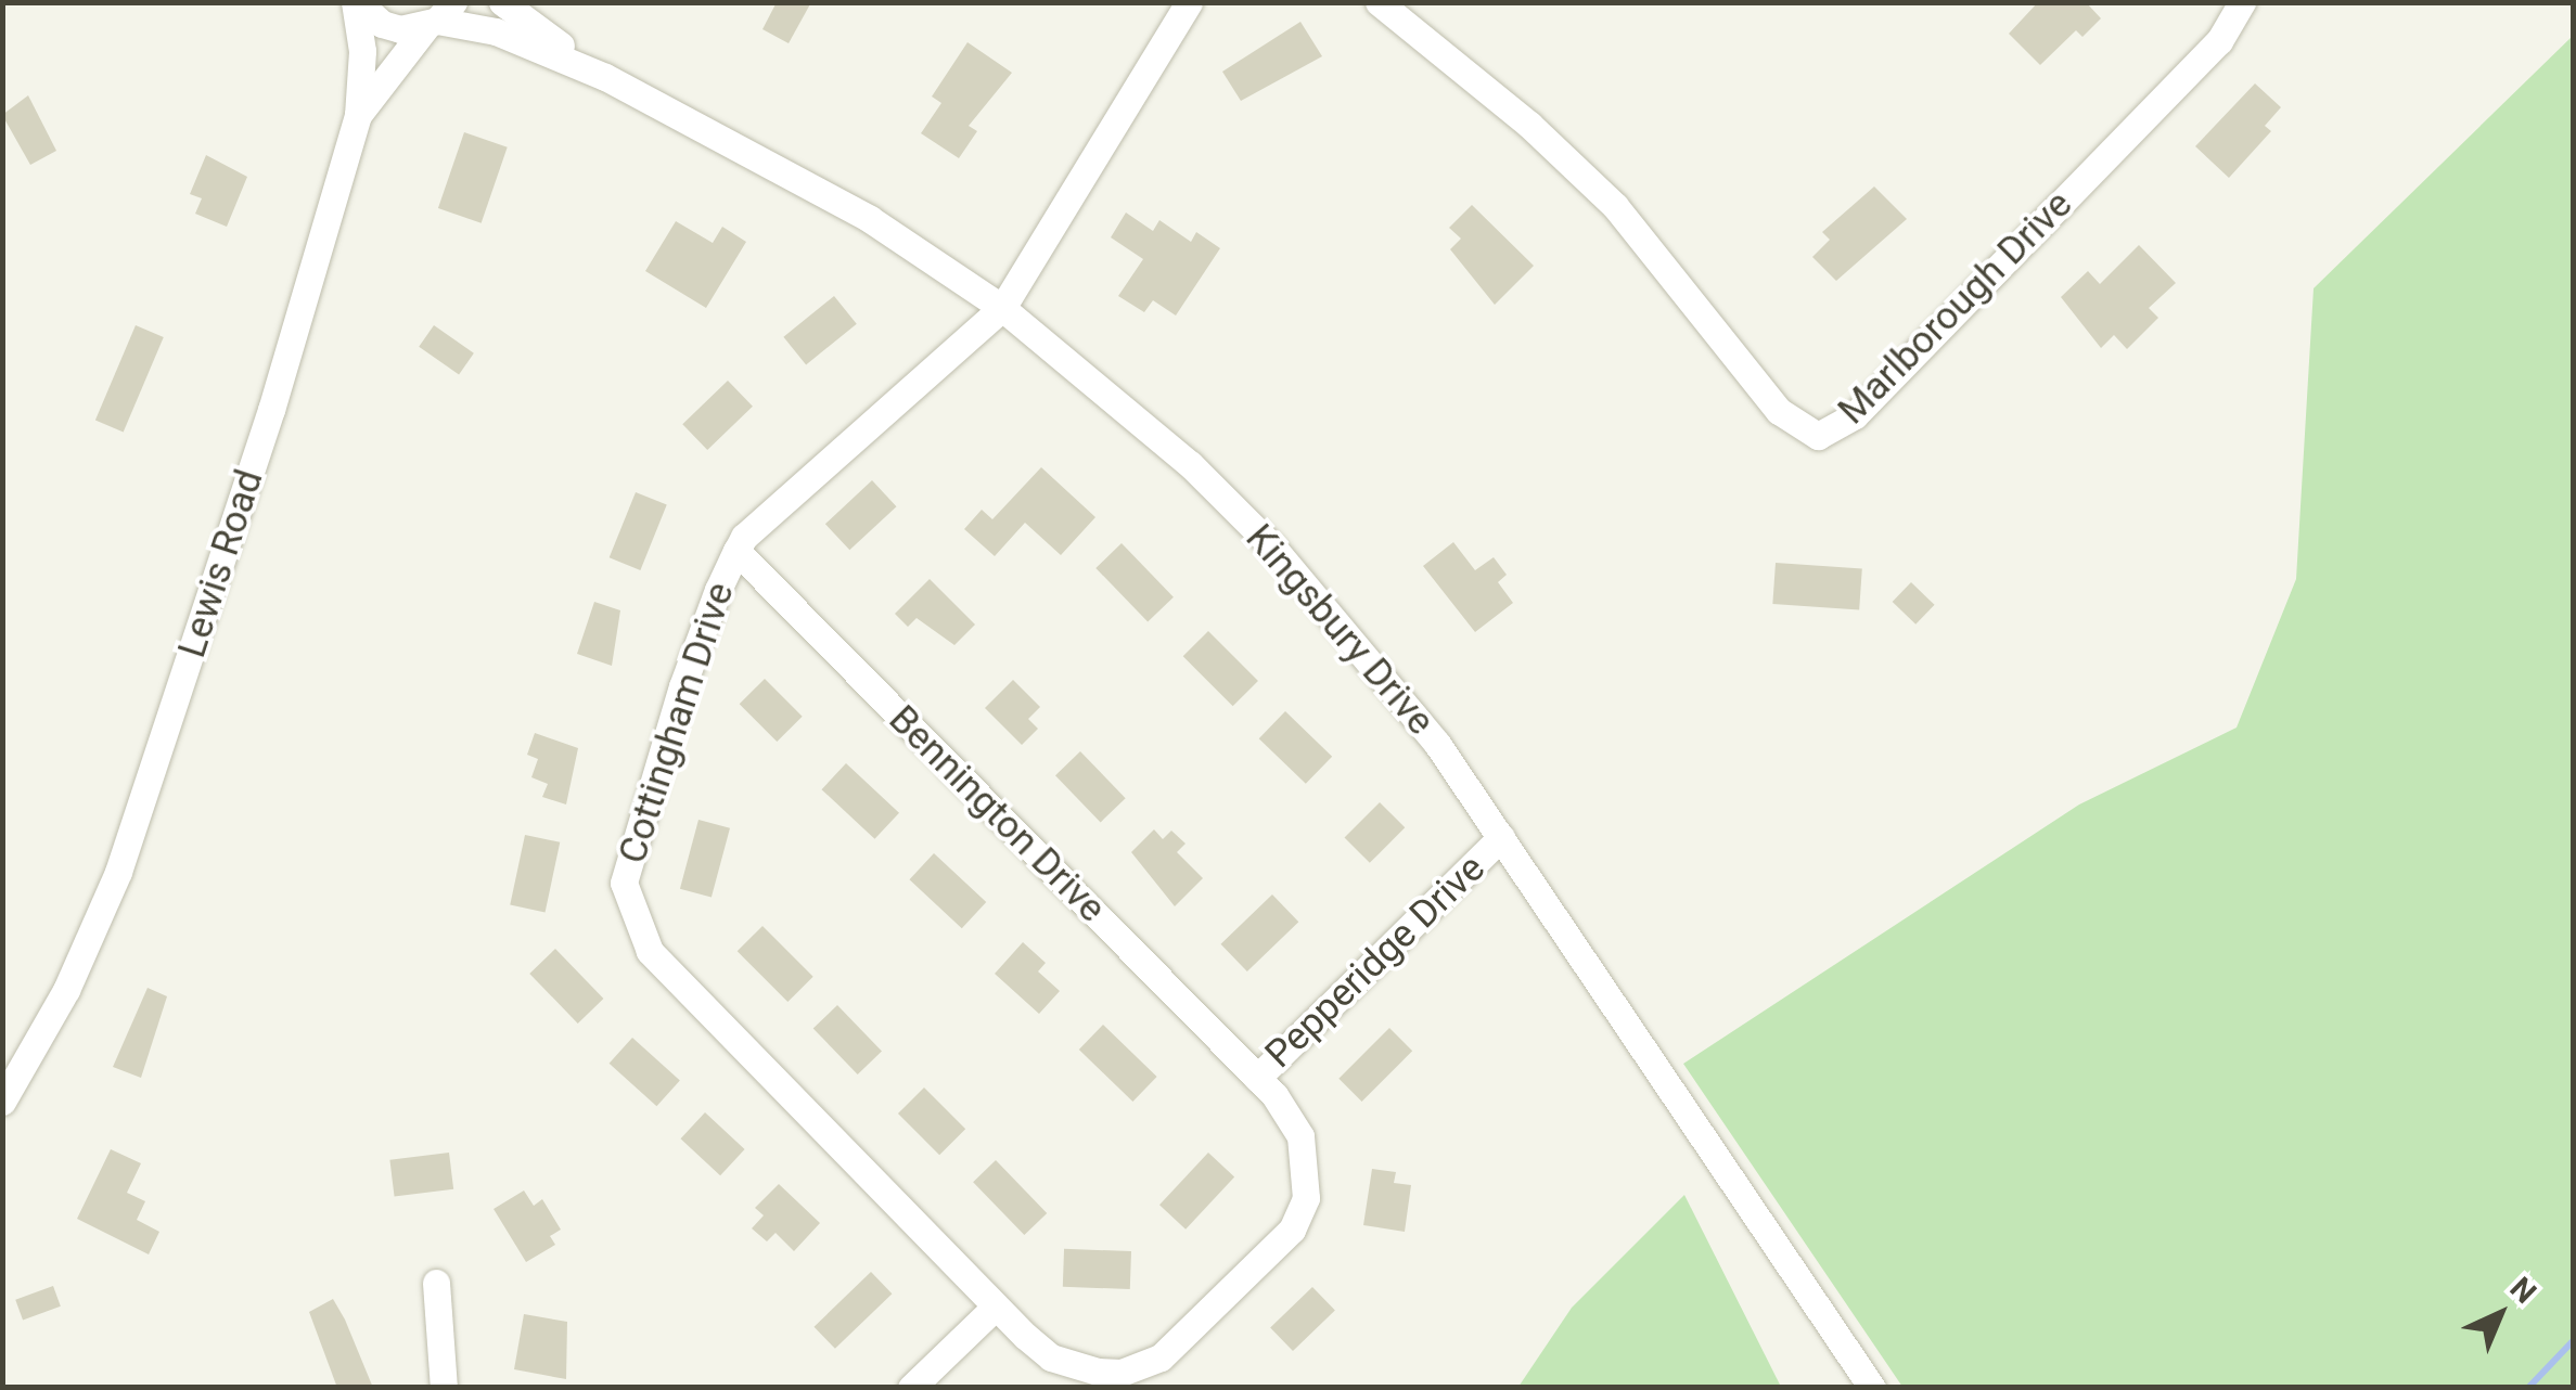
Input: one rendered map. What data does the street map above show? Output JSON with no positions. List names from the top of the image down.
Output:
{
  "streets": {
    "street": [
      "Marlborough Drive",
      "Lewis Road",
      "Kingsbury Drive",
      "Cottingham Drive",
      "Bennington Drive",
      "Pepperidge Drive"
    ]
  },
  "crossings": [
    ["Lewis Road", "Kingsbury Drive"],
    ["Kingsbury Drive", "Cottingham Drive"],
    ["Kingsbury Drive", "Pepperidge Drive"],
    ["Cottingham Drive", "Bennington Drive"],
    ["Cottingham Drive", "Pepperidge Drive"],
    ["Bennington Drive", "Pepperidge Drive"]
  ],
  "north": "top right"
}
